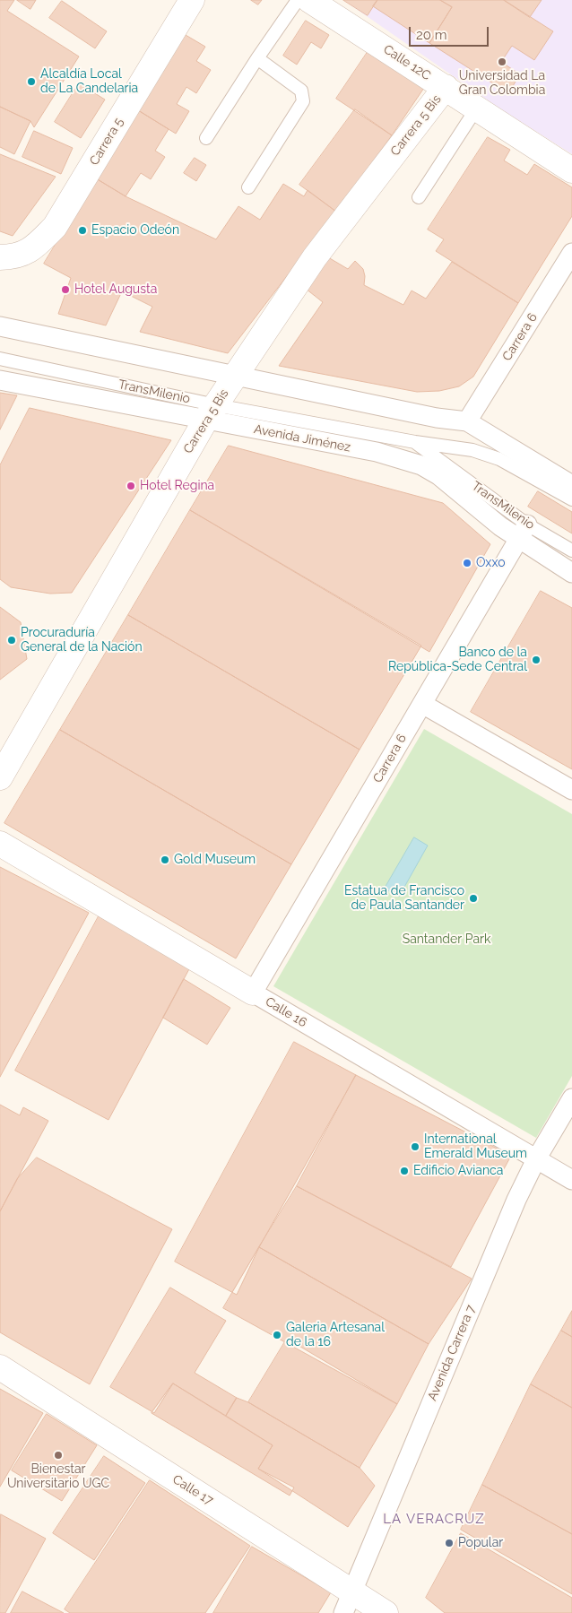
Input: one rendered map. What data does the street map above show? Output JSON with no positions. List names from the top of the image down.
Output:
{
  "streets": {
    "street": [
      "Calle 12C",
      "Carrera 5 Bis",
      "Carrera 5",
      "Carrera 6",
      "Avenida Jiménez",
      "Calle 16",
      "Avenida Carrera 7",
      "Calle 17"
    ],
    "lane": ["TransMilenio"]
  },
  "crossings": [
    ["Calle 12C", "Carrera 5 Bis"],
    ["Carrera 5 Bis", "TransMilenio"],
    ["Carrera 5 Bis", "Avenida Jiménez"],
    ["Carrera 6", "TransMilenio"],
    ["Carrera 6", "Avenida Jiménez"],
    ["Carrera 6", "Calle 16"],
    ["TransMilenio", "Avenida Jiménez"],
    ["Calle 16", "Avenida Carrera 7"],
    ["Avenida Carrera 7", "Calle 17"]
  ],
  "districts": ["LA VERACRUZ"],
  "parks": ["Santander Park"],
  "places": [
    "Universidad La Gran Colombia",
    "Alcaldía Local de La Candelaria",
    "Espacio Odeón",
    "Hotel Augusta",
    "Hotel Regina",
    "Oxxo",
    "Procuraduría General de la Nación",
    "Banco de la República-Sede Central",
    "Gold Museum",
    "Estatua de Francisco de Paula Santander",
    "International Emerald Museum",
    "Edificio Avianca",
    "Galeria Artesanal de la 16",
    "Bienestar Universitario UGC",
    "Popular"
  ],
  "scale_bar": "20 m"
}
